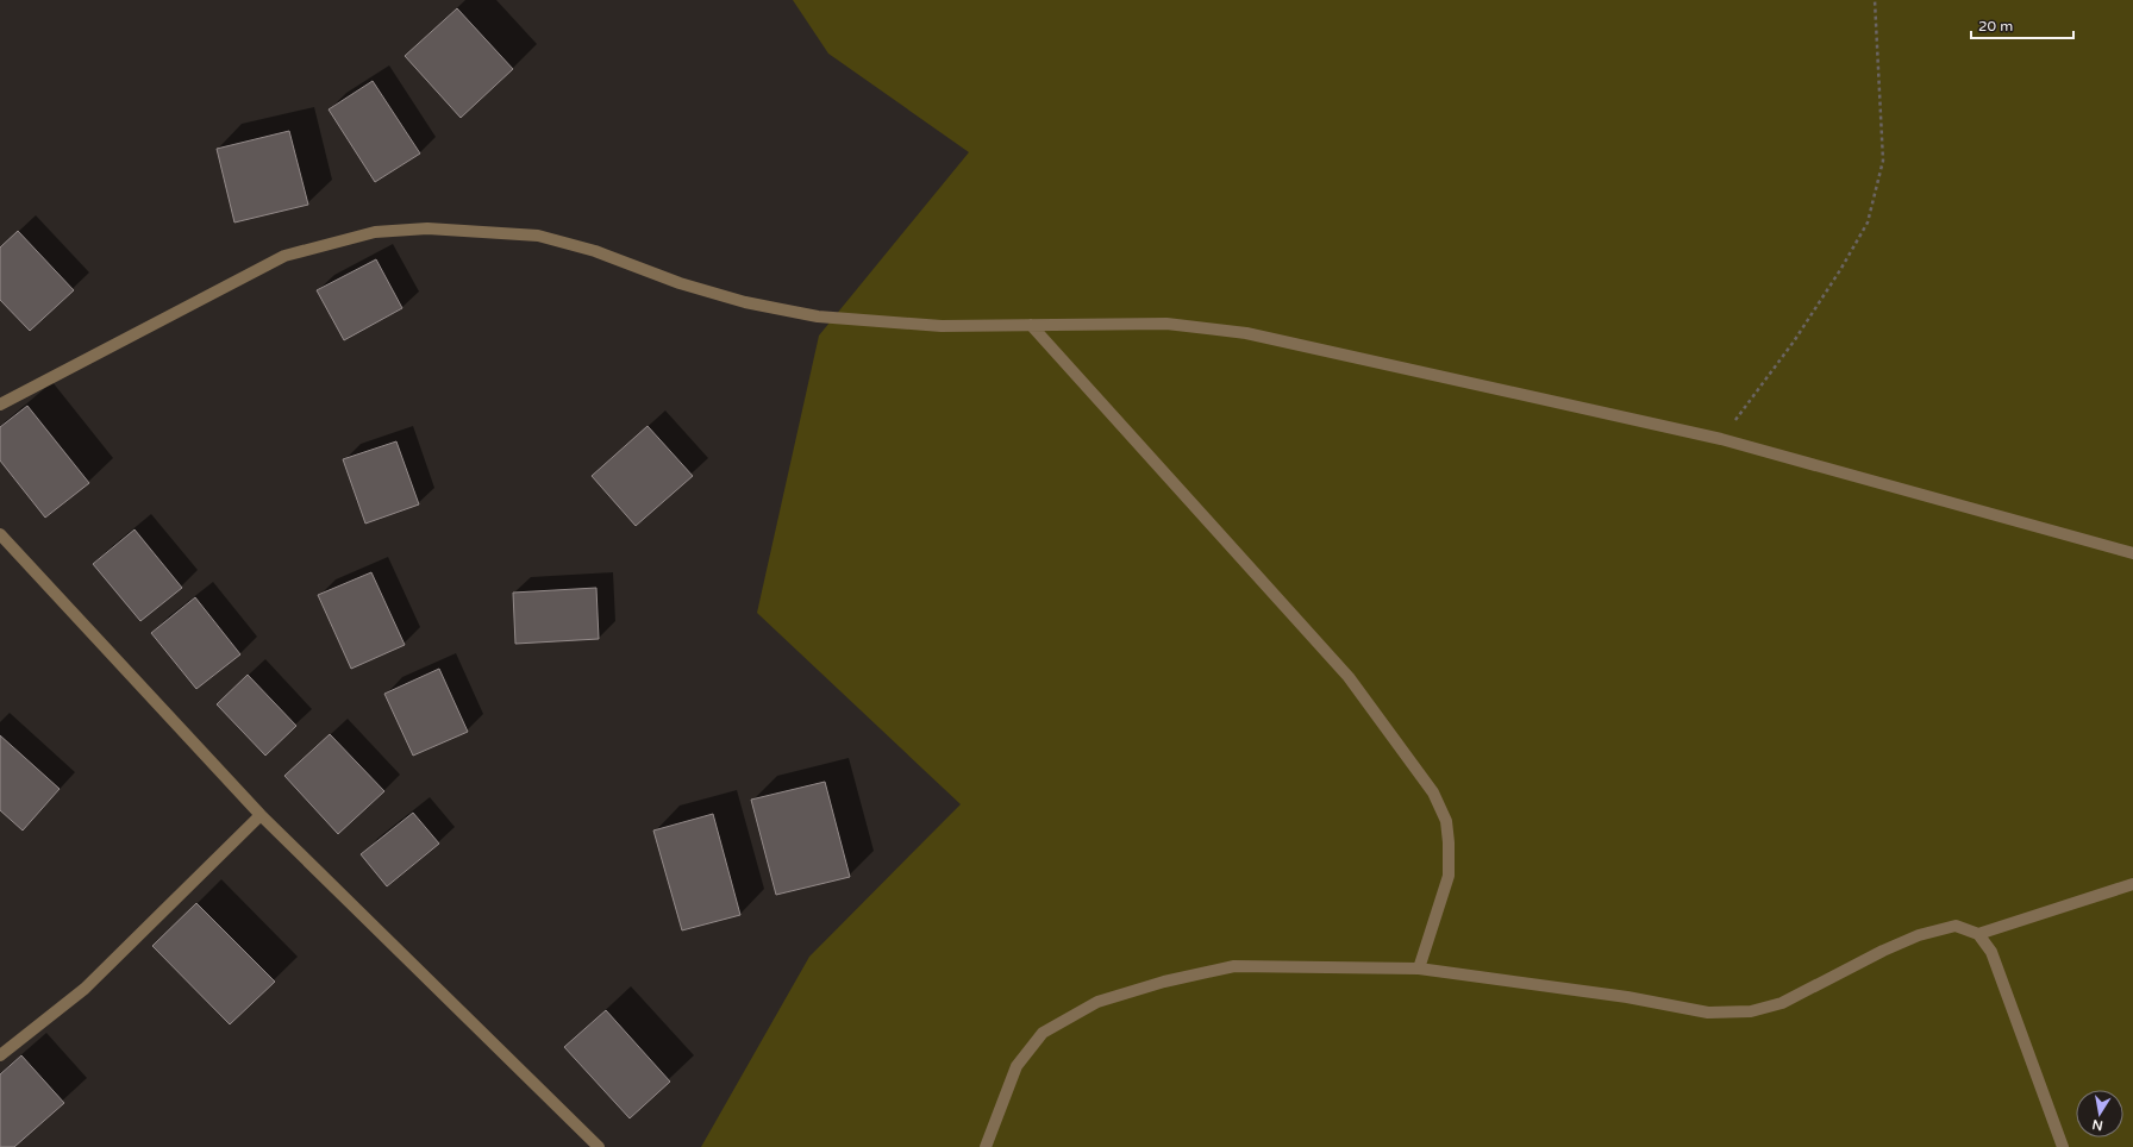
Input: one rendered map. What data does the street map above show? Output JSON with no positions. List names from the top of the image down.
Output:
{
  "scale_bar": "20 m",
  "north": "bottom"
}
